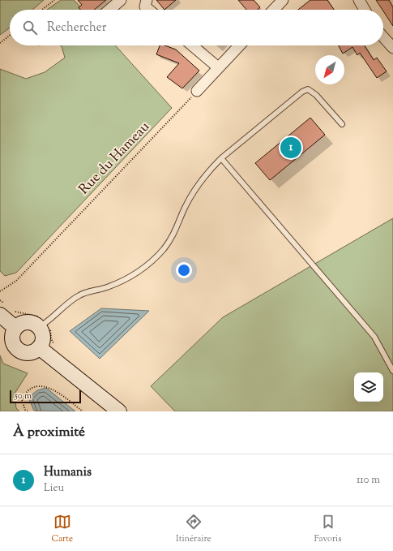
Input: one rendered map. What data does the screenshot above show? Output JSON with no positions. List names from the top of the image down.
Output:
{
  "streets": {
    "path": ["Rue du Hameau"]
  },
  "scale_bar": "50 m",
  "north": "bottom left",
  "page": {
    "search": "Rechercher",
    "pins": "1",
    "scale": "50 m",
    "heading": "À proximité",
    "list": [
      {
        "mark": "1",
        "name": "Humanis",
        "note": "Lieu",
        "value": "110 m"
      }
    ],
    "nav": ["Carte", "Itinéraire", "Favoris"]
  }
}
